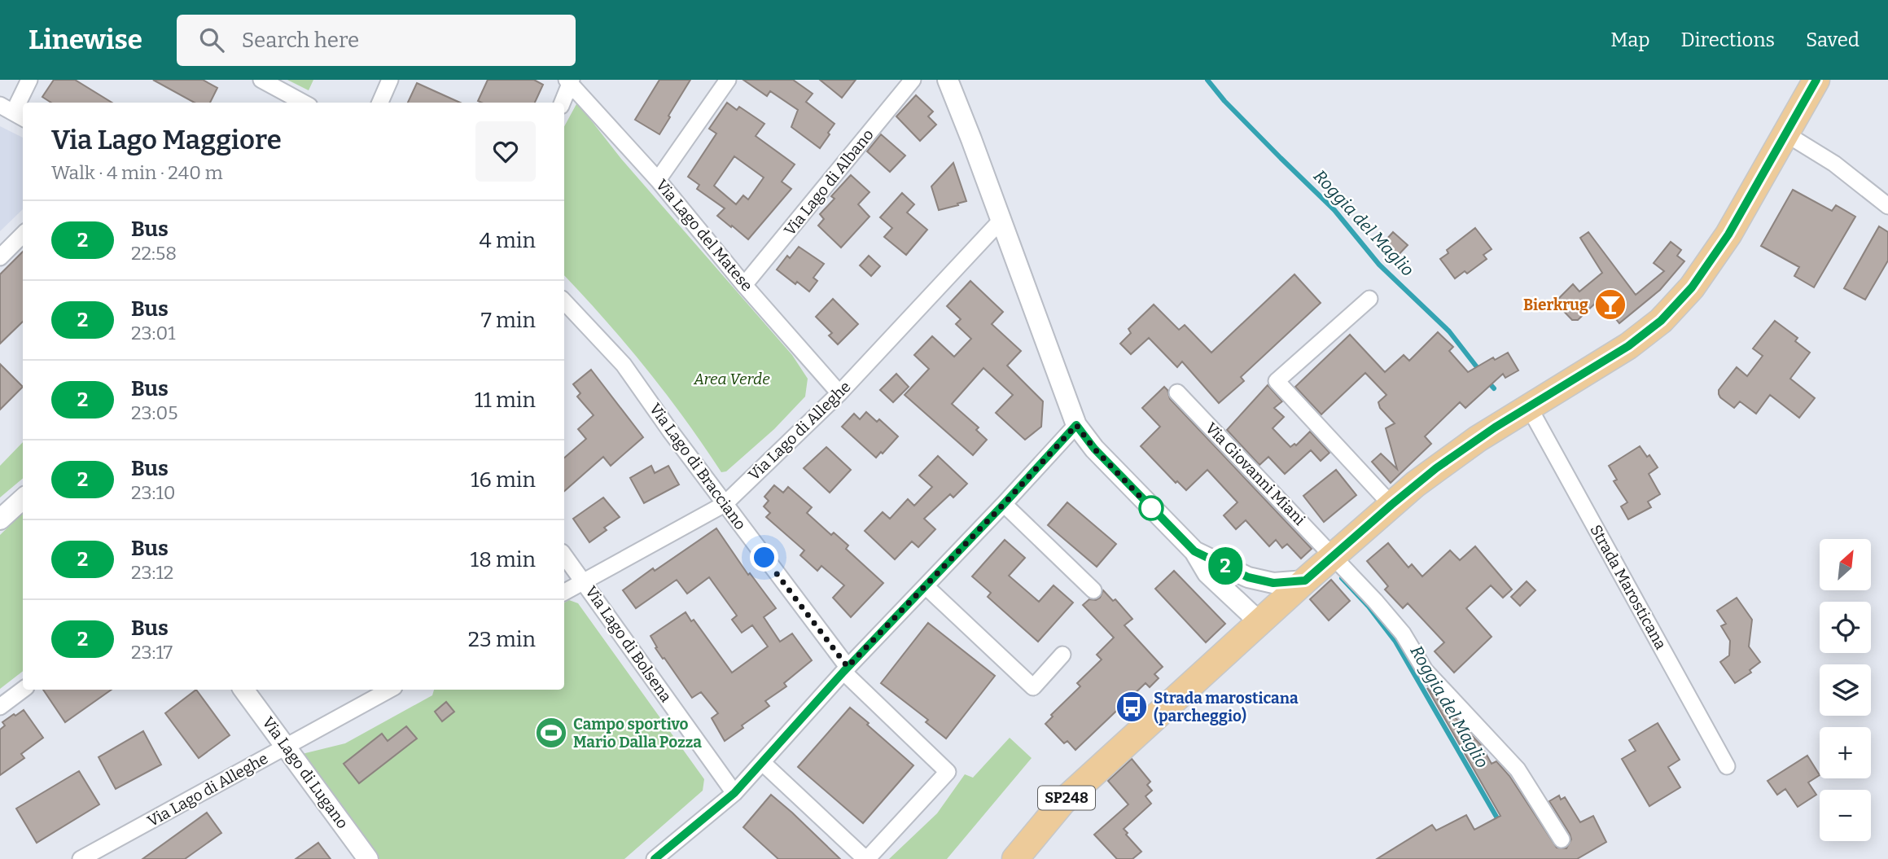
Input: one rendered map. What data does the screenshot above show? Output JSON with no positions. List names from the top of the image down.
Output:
{
  "streets": {
    "main road": ["SP248"],
    "street": [
      "Via Lago di Albano",
      "Via Lago del Matese",
      "Via Lago di Alleghe",
      "Via Lago di Bracciano",
      "Via Giovanni Miani",
      "Strada Marosticana",
      "Via Lago di Bolsena",
      "Via Lago di Lugano"
    ]
  },
  "crossings": [
    ["Via Lago di Albano", "Via Lago del Matese"],
    ["Via Lago del Matese", "Via Lago di Alleghe"],
    ["Via Lago di Alleghe", "Via Lago di Bracciano"],
    ["Via Lago di Alleghe", "Via Lago di Bolsena"],
    ["Via Lago di Alleghe", "Via Lago di Lugano"],
    ["Via Giovanni Miani", "SP248"],
    ["Strada Marosticana", "SP248"]
  ],
  "water": ["Roggia del Maglio"],
  "parks": ["Area Verde"],
  "places": {
    "bar": ["Bierkrug"],
    "bus stop": ["Strada marosticana (parcheggio)"],
    "sports": ["Campo sportivo Mario Dalla Pozza"]
  },
  "lines": ["bus line 2"],
  "north": "top right",
  "page": {
    "header": "Linewise",
    "search": "Search here",
    "nav": ["Map", "Directions", "Saved"],
    "on_map": "2",
    "heading": ["Via Lago Maggiore", "Walk · 4 min · 240 m"],
    "list": [
      {
        "mark": "2",
        "name": "Bus",
        "note": "22:58",
        "value": "4 min"
      },
      {
        "mark": "2",
        "name": "Bus",
        "note": "23:01",
        "value": "7 min"
      },
      {
        "mark": "2",
        "name": "Bus",
        "note": "23:05",
        "value": "11 min"
      },
      {
        "mark": "2",
        "name": "Bus",
        "note": "23:10",
        "value": "16 min"
      },
      {
        "mark": "2",
        "name": "Bus",
        "note": "23:12",
        "value": "18 min"
      },
      {
        "mark": "2",
        "name": "Bus",
        "note": "23:17",
        "value": "23 min"
      }
    ],
    "map_buttons": ["+", "−"]
  }
}
